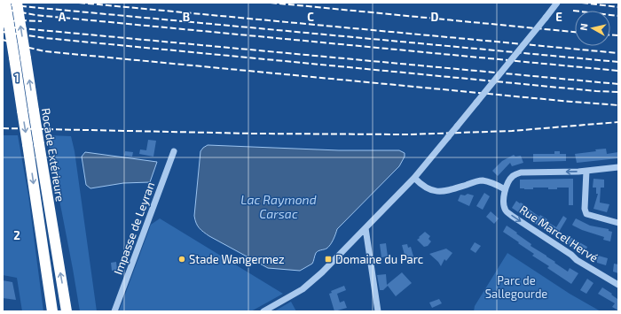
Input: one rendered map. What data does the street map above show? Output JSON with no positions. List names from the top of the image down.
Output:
{
  "streets": {
    "highway": ["Rocade Extérieure"],
    "street": ["Impasse de Leyran", "Rue Marcel Hervé"]
  },
  "one_way": ["Rue Marcel Hervé"],
  "water": ["Lac Raymond Carsac"],
  "parks": ["Parc de Sallegourde"],
  "places": {
    "other": ["Stade Wangermez"],
    "transit": ["Domaine du Parc"]
  },
  "north": "left",
  "grid": {
    "columns": [
      "A",
      "B",
      "C",
      "D",
      "E"
    ],
    "rows": ["1", "2"]
  }
}
